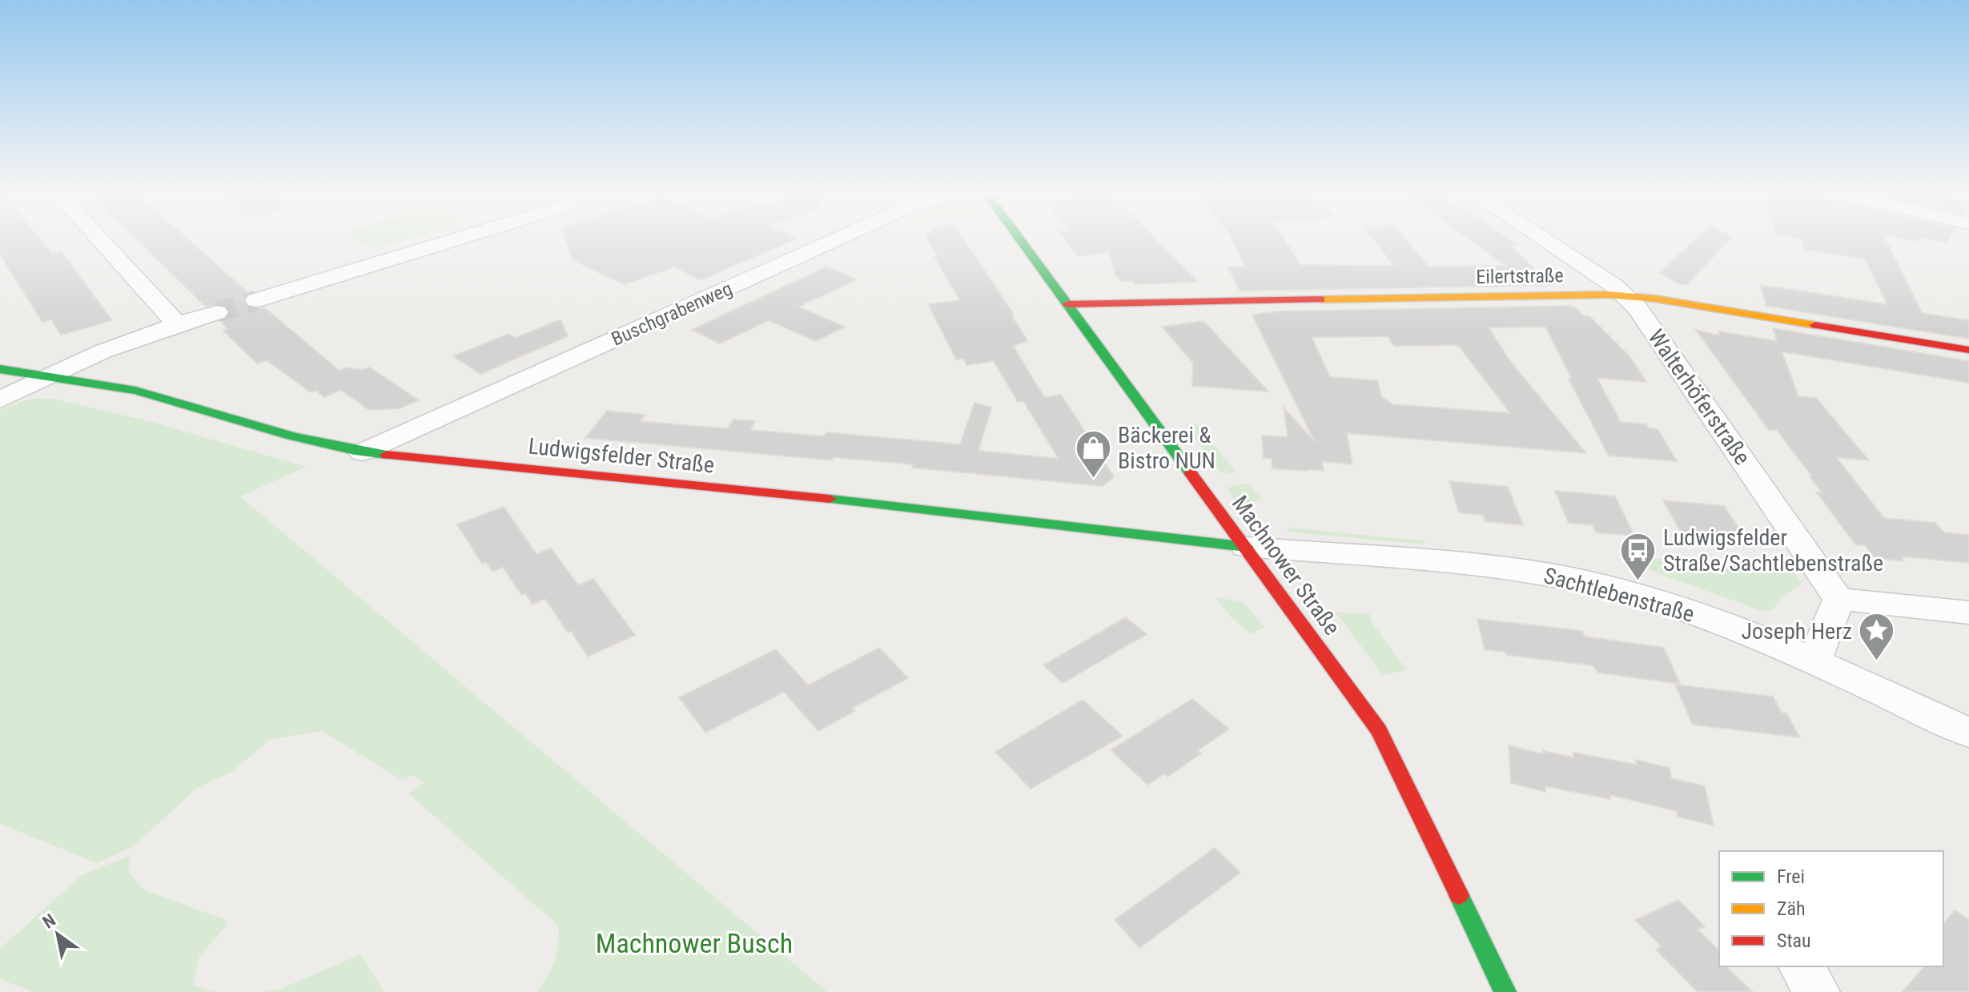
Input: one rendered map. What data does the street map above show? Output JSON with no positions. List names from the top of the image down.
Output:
{
  "streets": {
    "street": [
      "Eilertstraße",
      "Buschgrabenweg",
      "Walterhöferstraße",
      "Ludwigsfelder Straße",
      "Machnower Straße",
      "Sachtlebenstraße"
    ]
  },
  "crossings": [
    ["Eilertstraße", "Walterhöferstraße"],
    ["Eilertstraße", "Machnower Straße"],
    ["Buschgrabenweg", "Ludwigsfelder Straße"],
    ["Ludwigsfelder Straße", "Machnower Straße"],
    ["Ludwigsfelder Straße", "Sachtlebenstraße"],
    ["Machnower Straße", "Sachtlebenstraße"]
  ],
  "parks": ["Machnower Busch"],
  "places": {
    "shop": ["Bäckerei & Bistro NUN"],
    "bus stop": ["Ludwigsfelder Straße/Sachtlebenstraße"],
    "place": ["Joseph Herz"]
  },
  "legend": ["Frei", "Zäh", "Stau"],
  "north": "top left"
}
